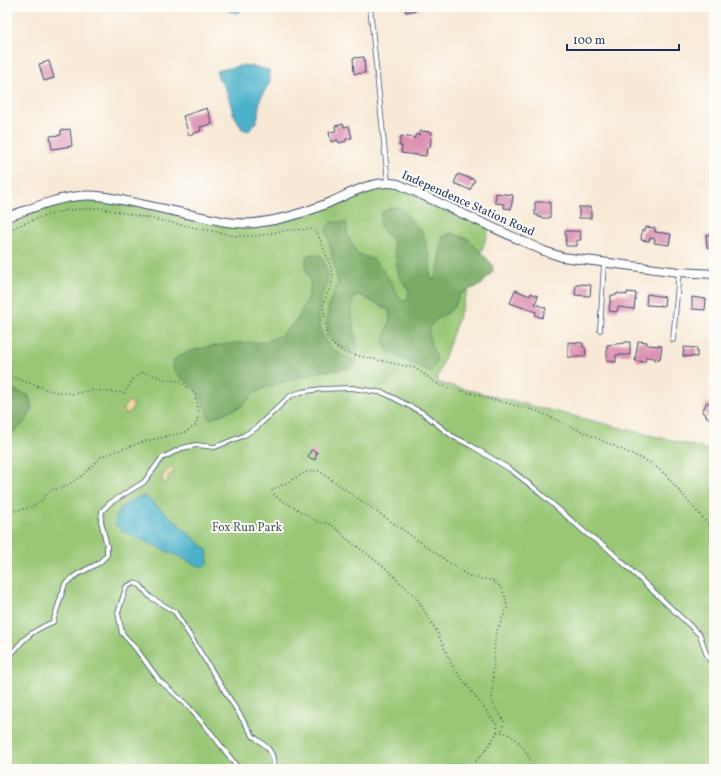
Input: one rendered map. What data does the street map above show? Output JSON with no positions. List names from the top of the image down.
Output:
{
  "streets": {
    "street": ["Independence Station Road"]
  },
  "parks": ["Fox Run Park"],
  "scale_bar": "100 m"
}
